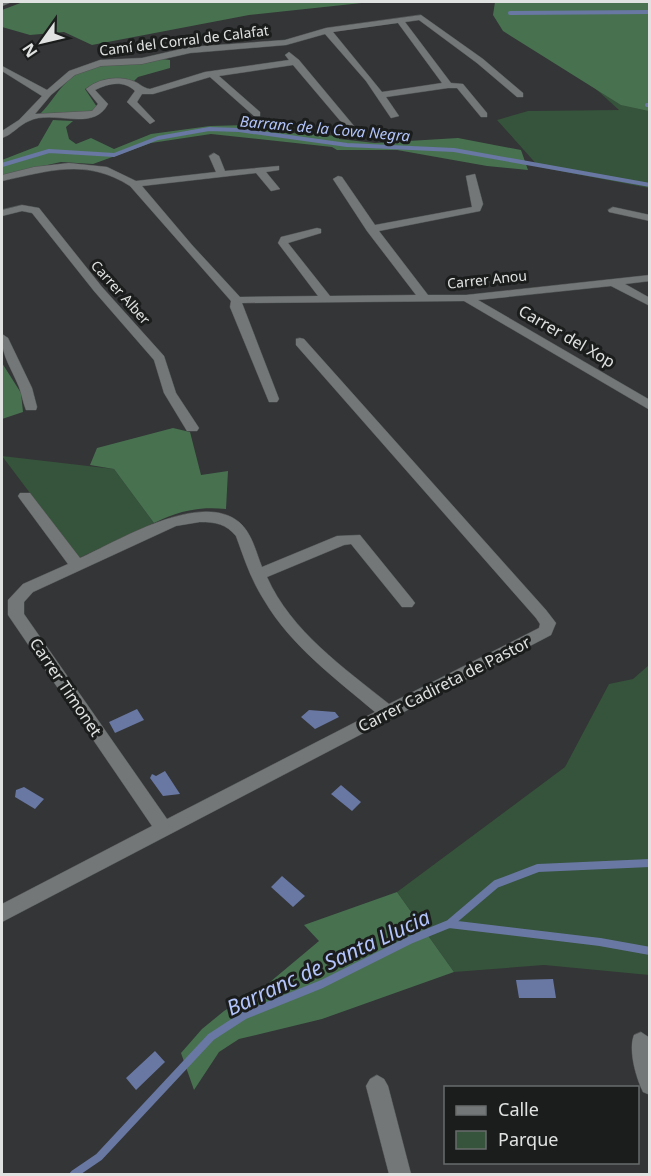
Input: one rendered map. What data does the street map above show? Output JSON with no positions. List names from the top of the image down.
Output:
{
  "streets": {
    "street": [
      "Camí del Corral de Calafat",
      "Carrer Anou",
      "Carrer Alber",
      "Carrer del Xop",
      "Carrer Cadireta de Pastor",
      "Carrer Timonet"
    ]
  },
  "crossings": [
    ["Carrer Anou", "Carrer del Xop"],
    ["Carrer Cadireta de Pastor", "Carrer Timonet"]
  ],
  "water": ["Barranc de la Cova Negra", "Barranc de Santa Llucia"],
  "legend": ["Calle", "Parque"],
  "north": "bottom left"
}
